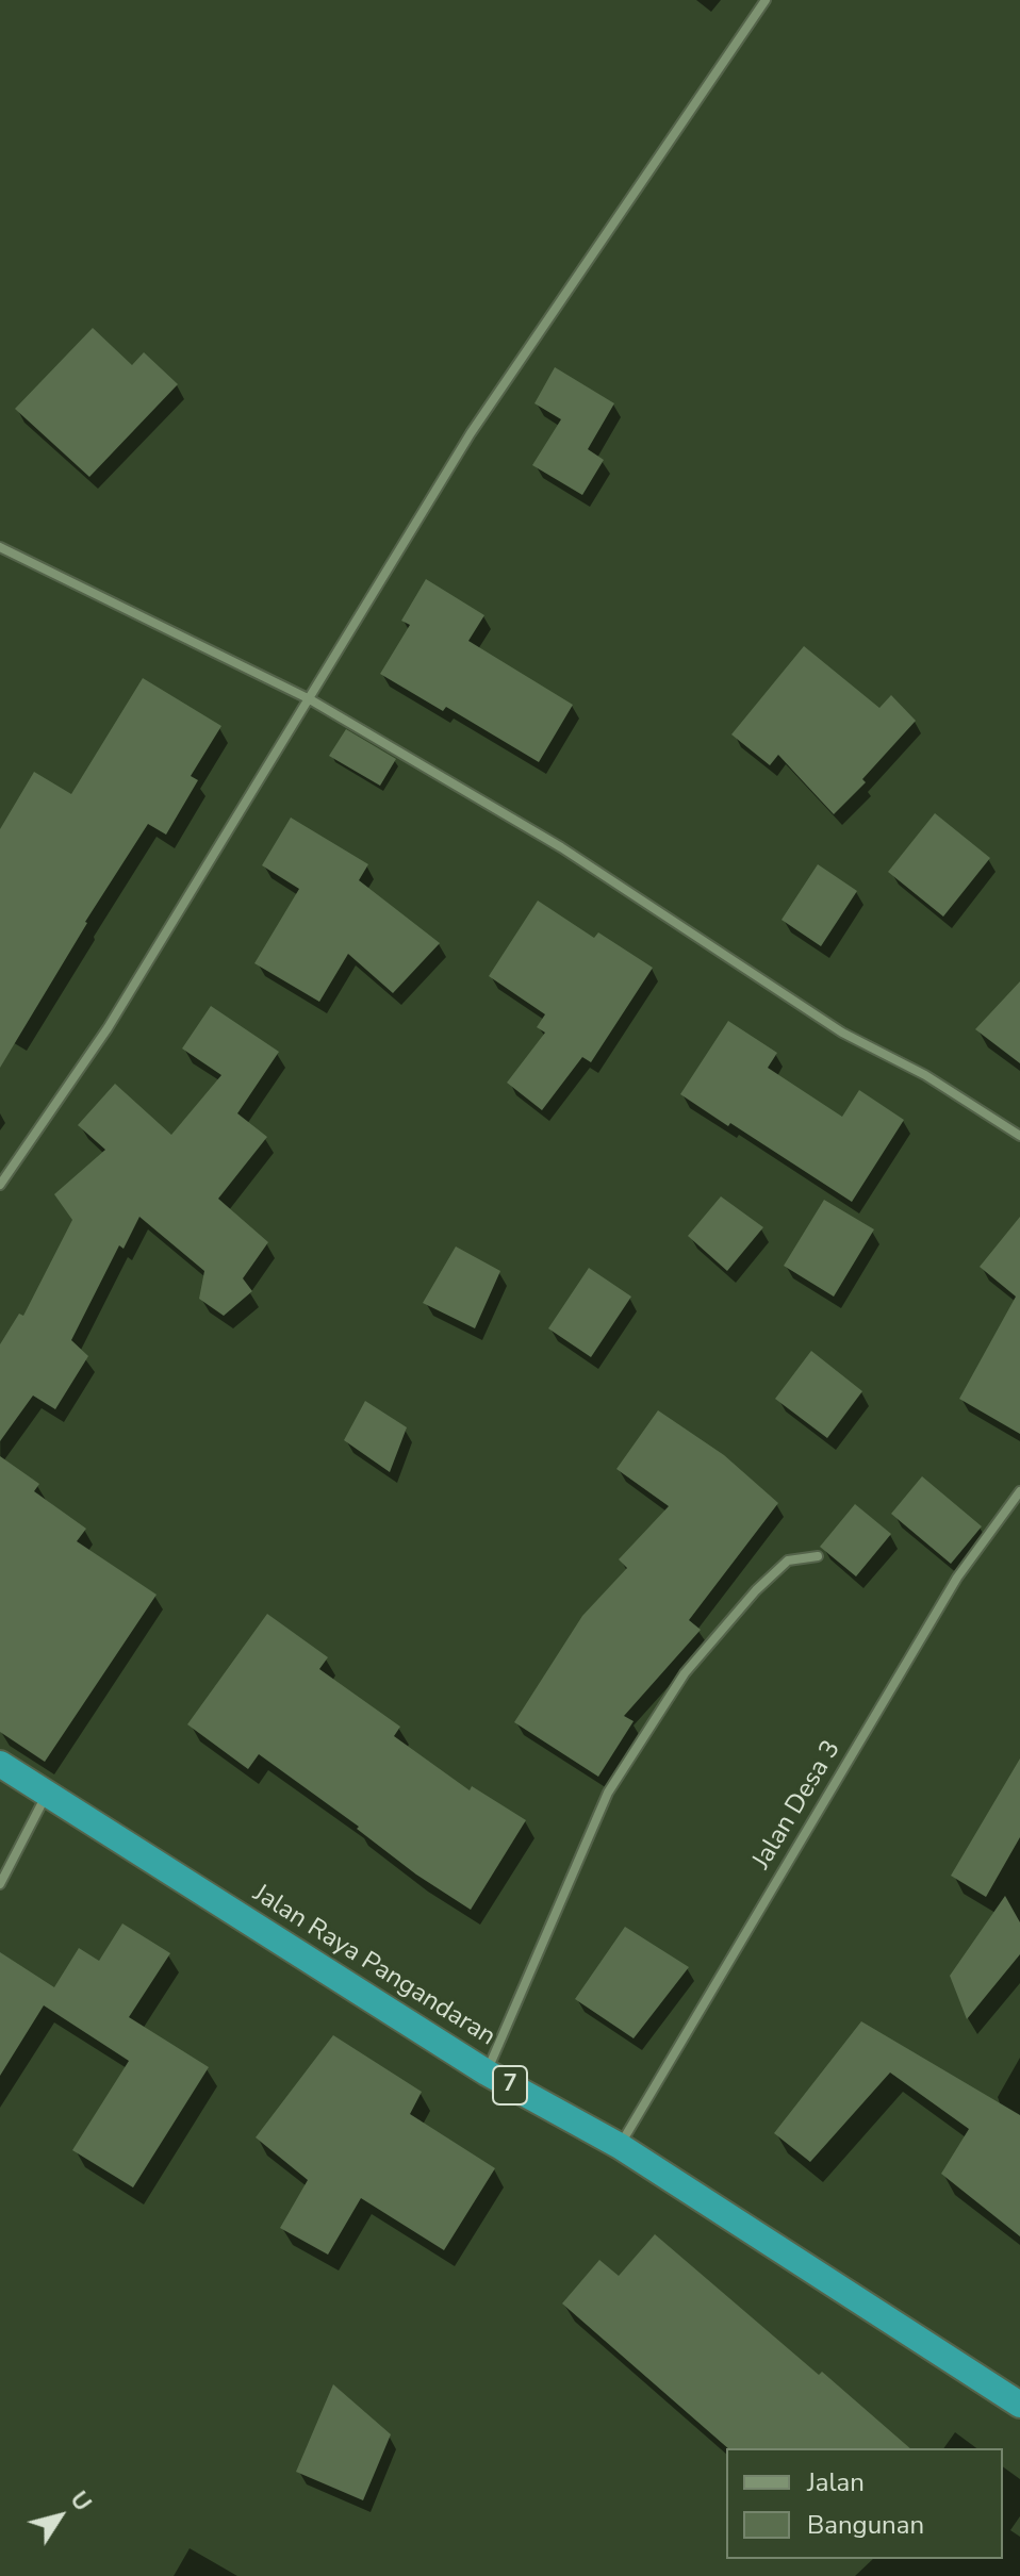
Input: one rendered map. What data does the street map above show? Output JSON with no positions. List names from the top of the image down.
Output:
{
  "streets": {
    "highway": ["Jalan Raya Pangandaran", "7"],
    "street": ["Jalan Desa 3"]
  },
  "crossings": [
    ["Jalan Desa 3", "Jalan Raya Pangandaran"]
  ],
  "legend": ["Jalan", "Bangunan"],
  "north": "top right"
}
